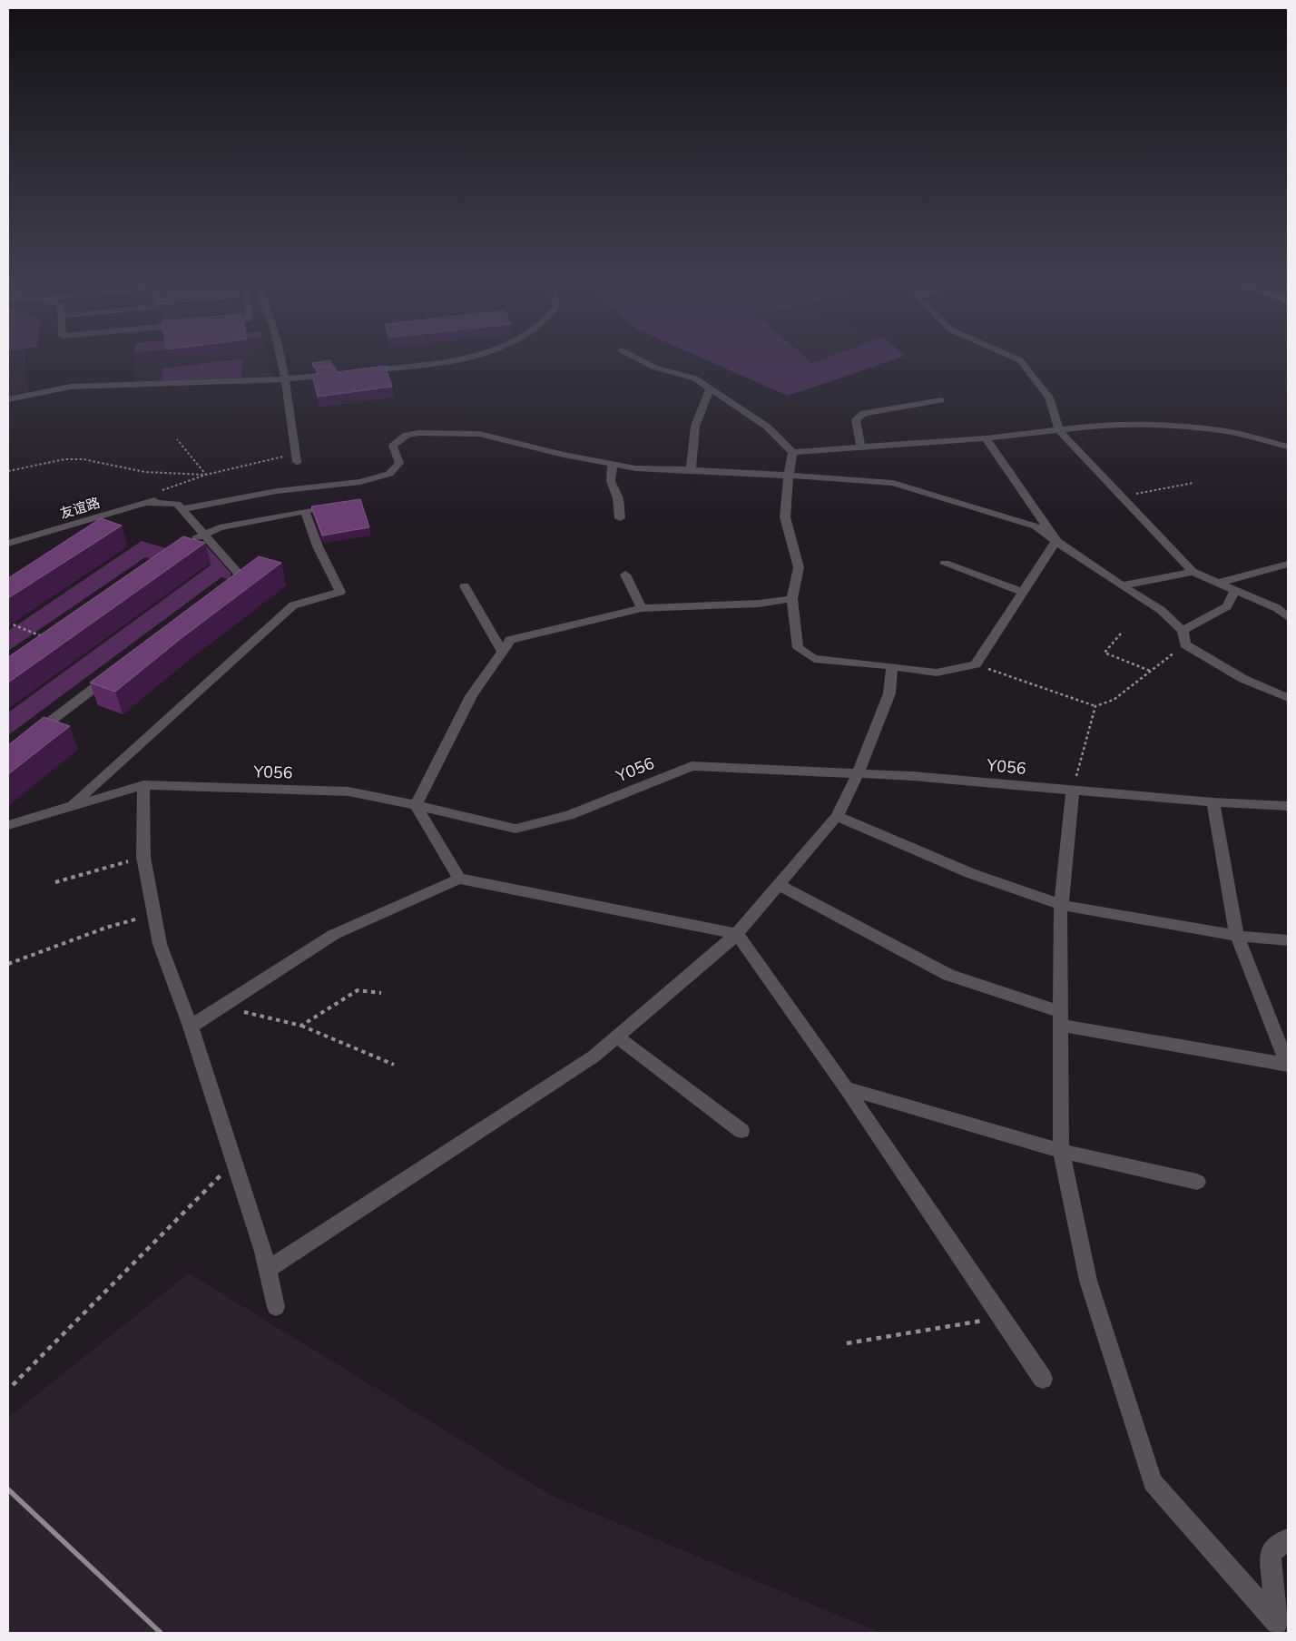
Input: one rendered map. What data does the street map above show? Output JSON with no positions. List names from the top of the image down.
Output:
{
  "streets": {
    "street": ["友谊路", "Y056"]
  }
}
